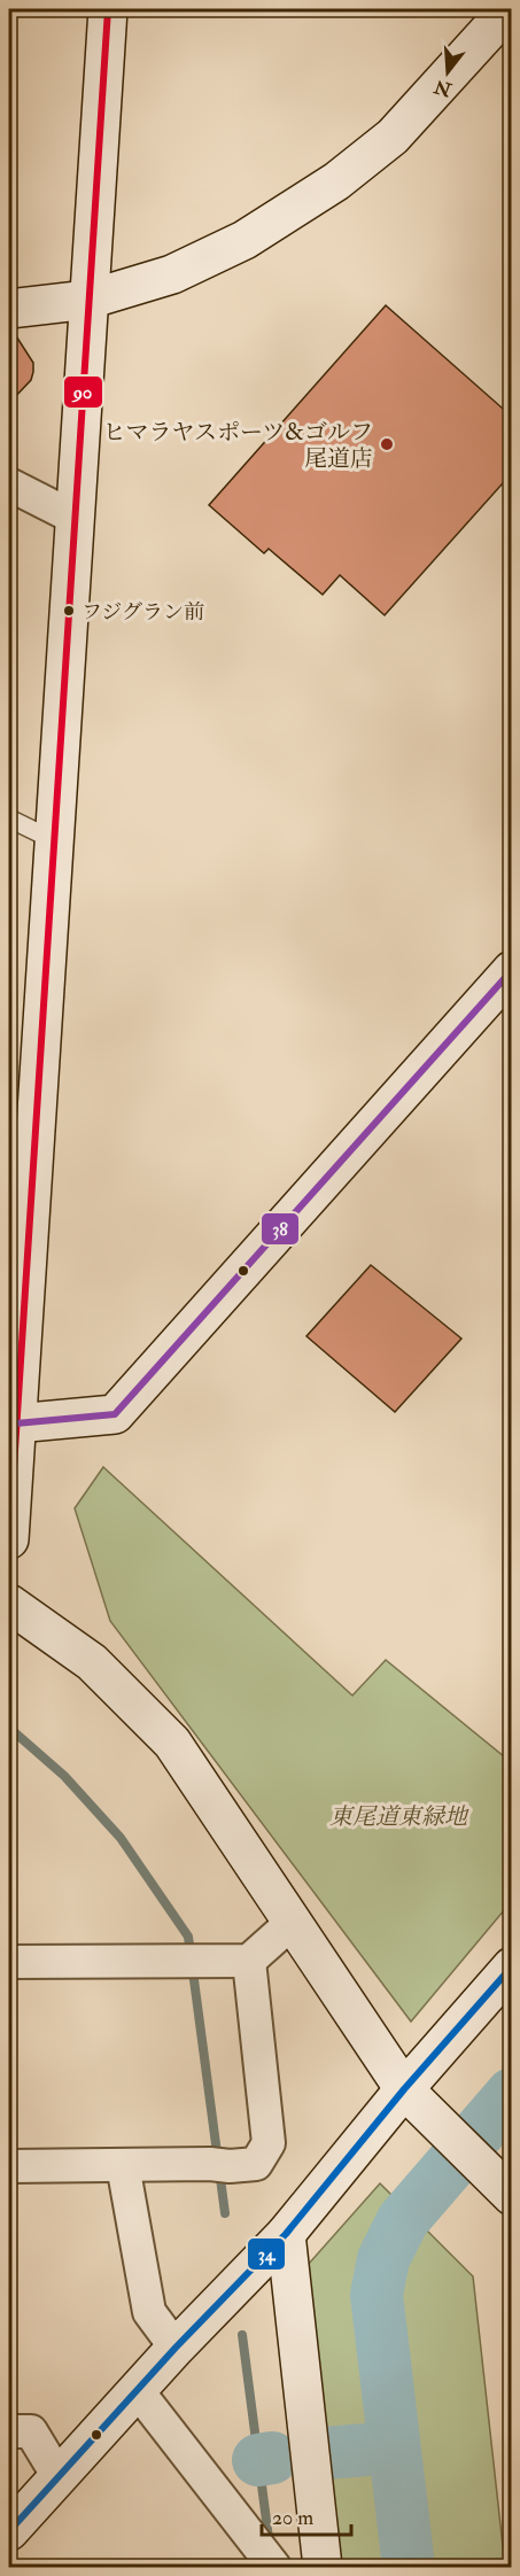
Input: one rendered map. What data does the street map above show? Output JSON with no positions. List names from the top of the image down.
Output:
{
  "parks": ["東尾道東緑地"],
  "places": ["ヒマラヤスポーツ&ゴルフ 尾道店", "フジグラン前"],
  "lines": ["transit line 90", "transit line 38", "transit line 34"],
  "scale_bar": "20 m",
  "north": "bottom"
}
